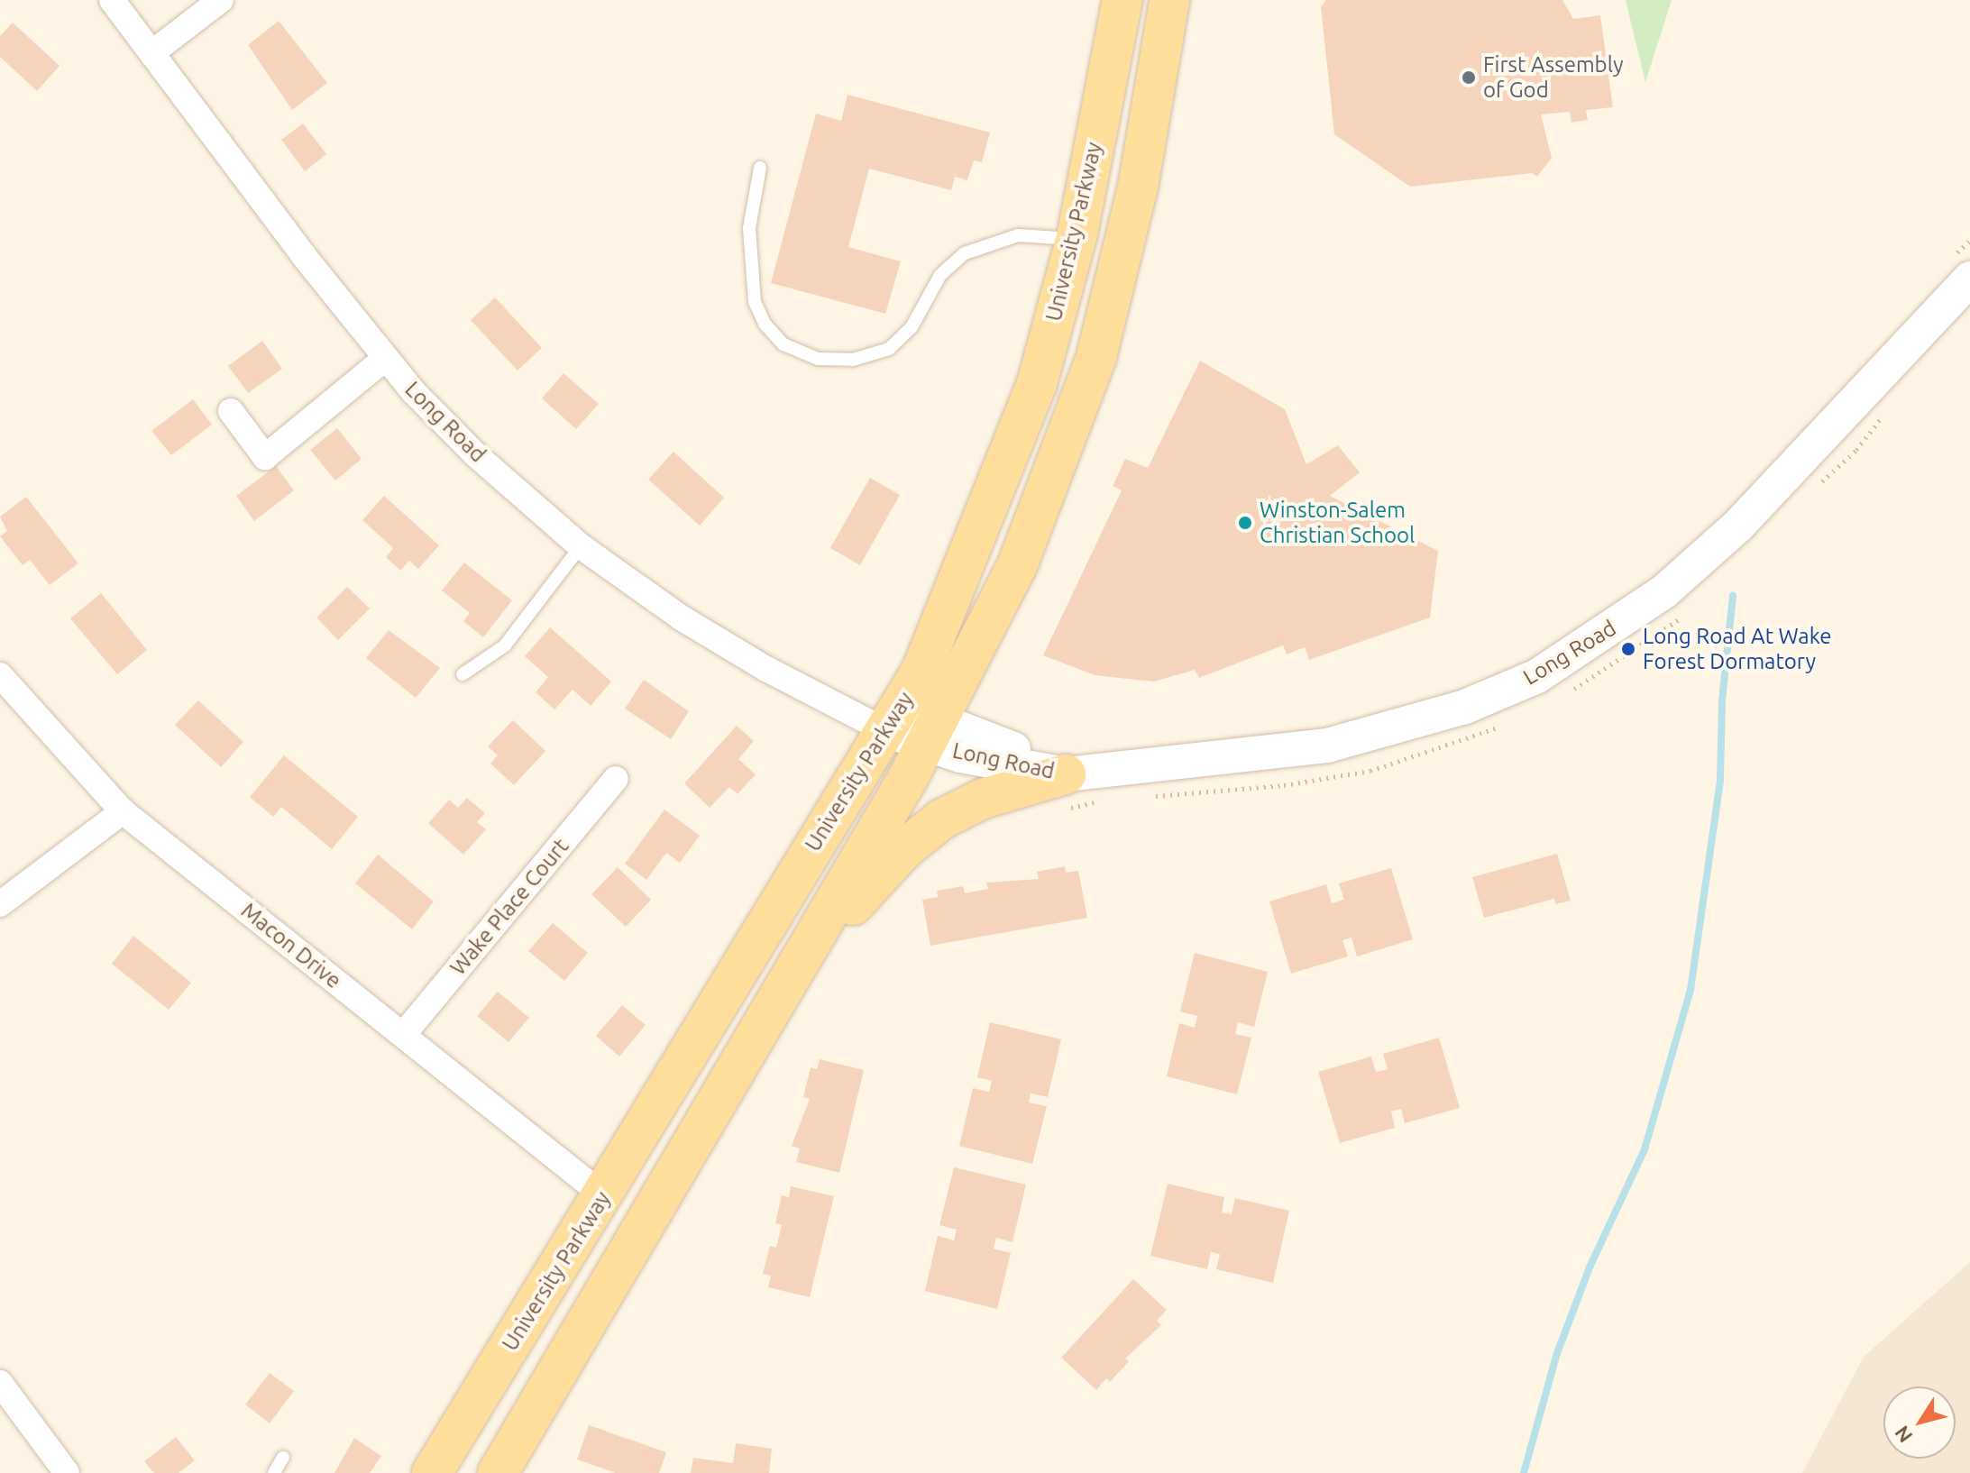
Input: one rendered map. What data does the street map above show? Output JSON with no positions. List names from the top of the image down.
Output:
{
  "streets": {
    "main road": ["University Parkway", "Long Road"],
    "street": ["Wake Place Court", "Macon Drive"]
  },
  "crossings": [
    ["University Parkway", "Long Road"],
    ["University Parkway", "Macon Drive"],
    ["Wake Place Court", "Macon Drive"]
  ],
  "places": ["First Assembly of God", "Winston-Salem Christian School", "Long Road At Wake Forest Dormatory"],
  "north": "bottom left"
}
